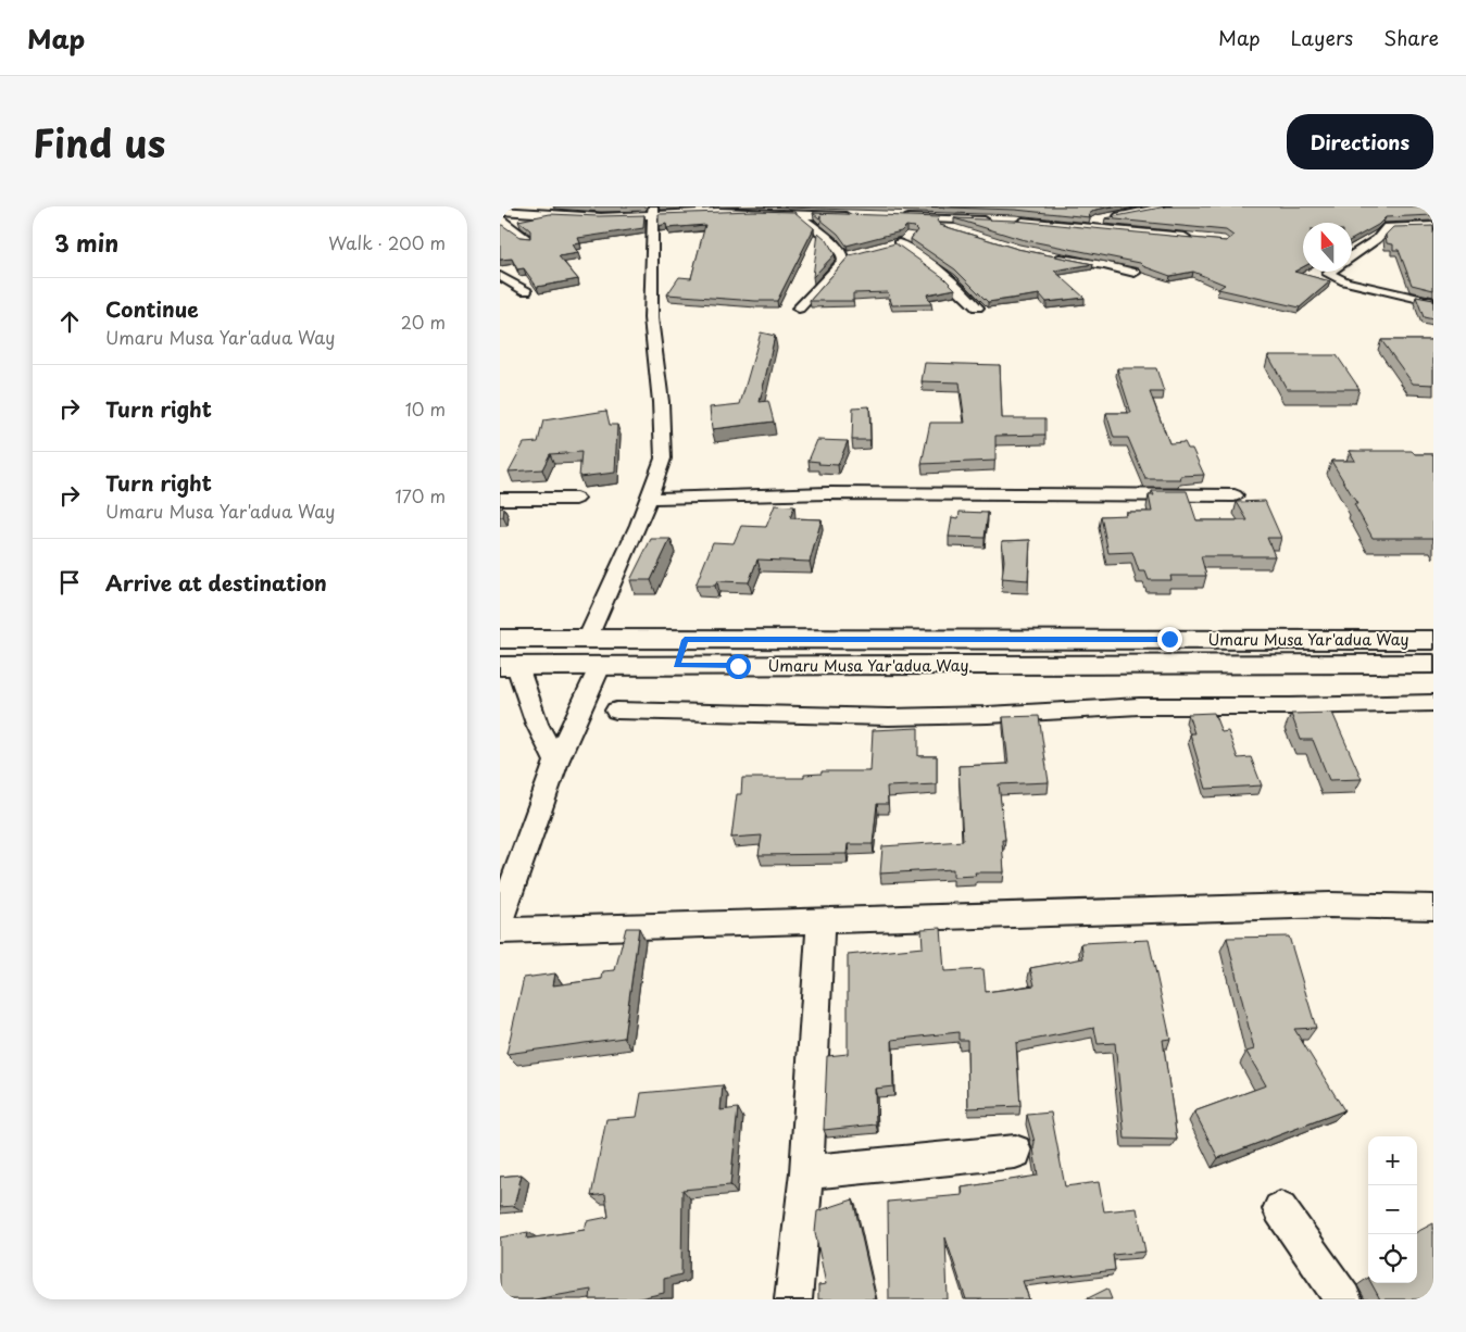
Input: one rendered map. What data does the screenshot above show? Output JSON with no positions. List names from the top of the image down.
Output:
{
  "streets": {
    "main road": ["Umaru Musa Yar'adua Way"]
  },
  "north": "top",
  "page": {
    "header": "Map",
    "nav": ["Map", "Layers", "Share"],
    "title": "Find us",
    "buttons": "Directions",
    "heading": ["3 min", "Walk · 200 m"],
    "list": [
      ["Continue", "Umaru Musa Yar'adua Way", "20 m"],
      ["Turn right", "10 m"],
      ["Turn right", "Umaru Musa Yar'adua Way", "170 m"],
      "Arrive at destination"
    ],
    "map_buttons": ["+", "−"]
  }
}
